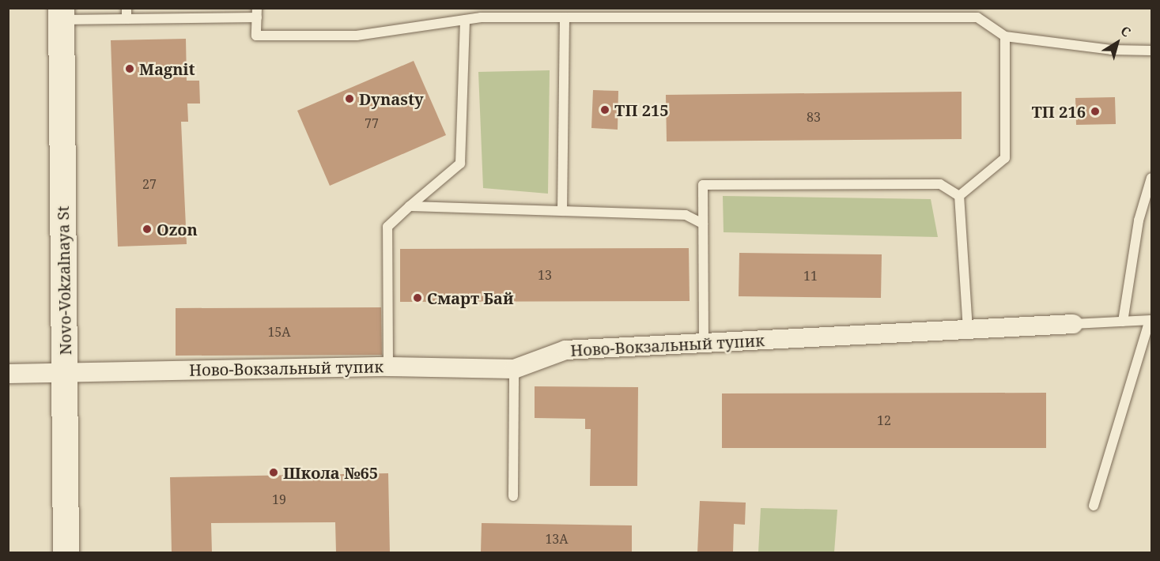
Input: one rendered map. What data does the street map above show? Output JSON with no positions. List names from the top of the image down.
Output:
{
  "streets": {
    "main road": ["Novo-Vokzalnaya St"],
    "street": ["Ново-Вокзальный тупик"]
  },
  "crossings": [
    ["Novo-Vokzalnaya St", "Ново-Вокзальный тупик"]
  ],
  "places": [
    "Magnit",
    "Dynasty",
    "ТП 215",
    "ТП 216",
    "Ozon",
    "Смарт Бай",
    "Школа №65"
  ],
  "house_numbers": [
    "83",
    "77",
    "27",
    "13",
    "11",
    "15А",
    "12",
    "19",
    "13А"
  ],
  "north": "top right"
}
